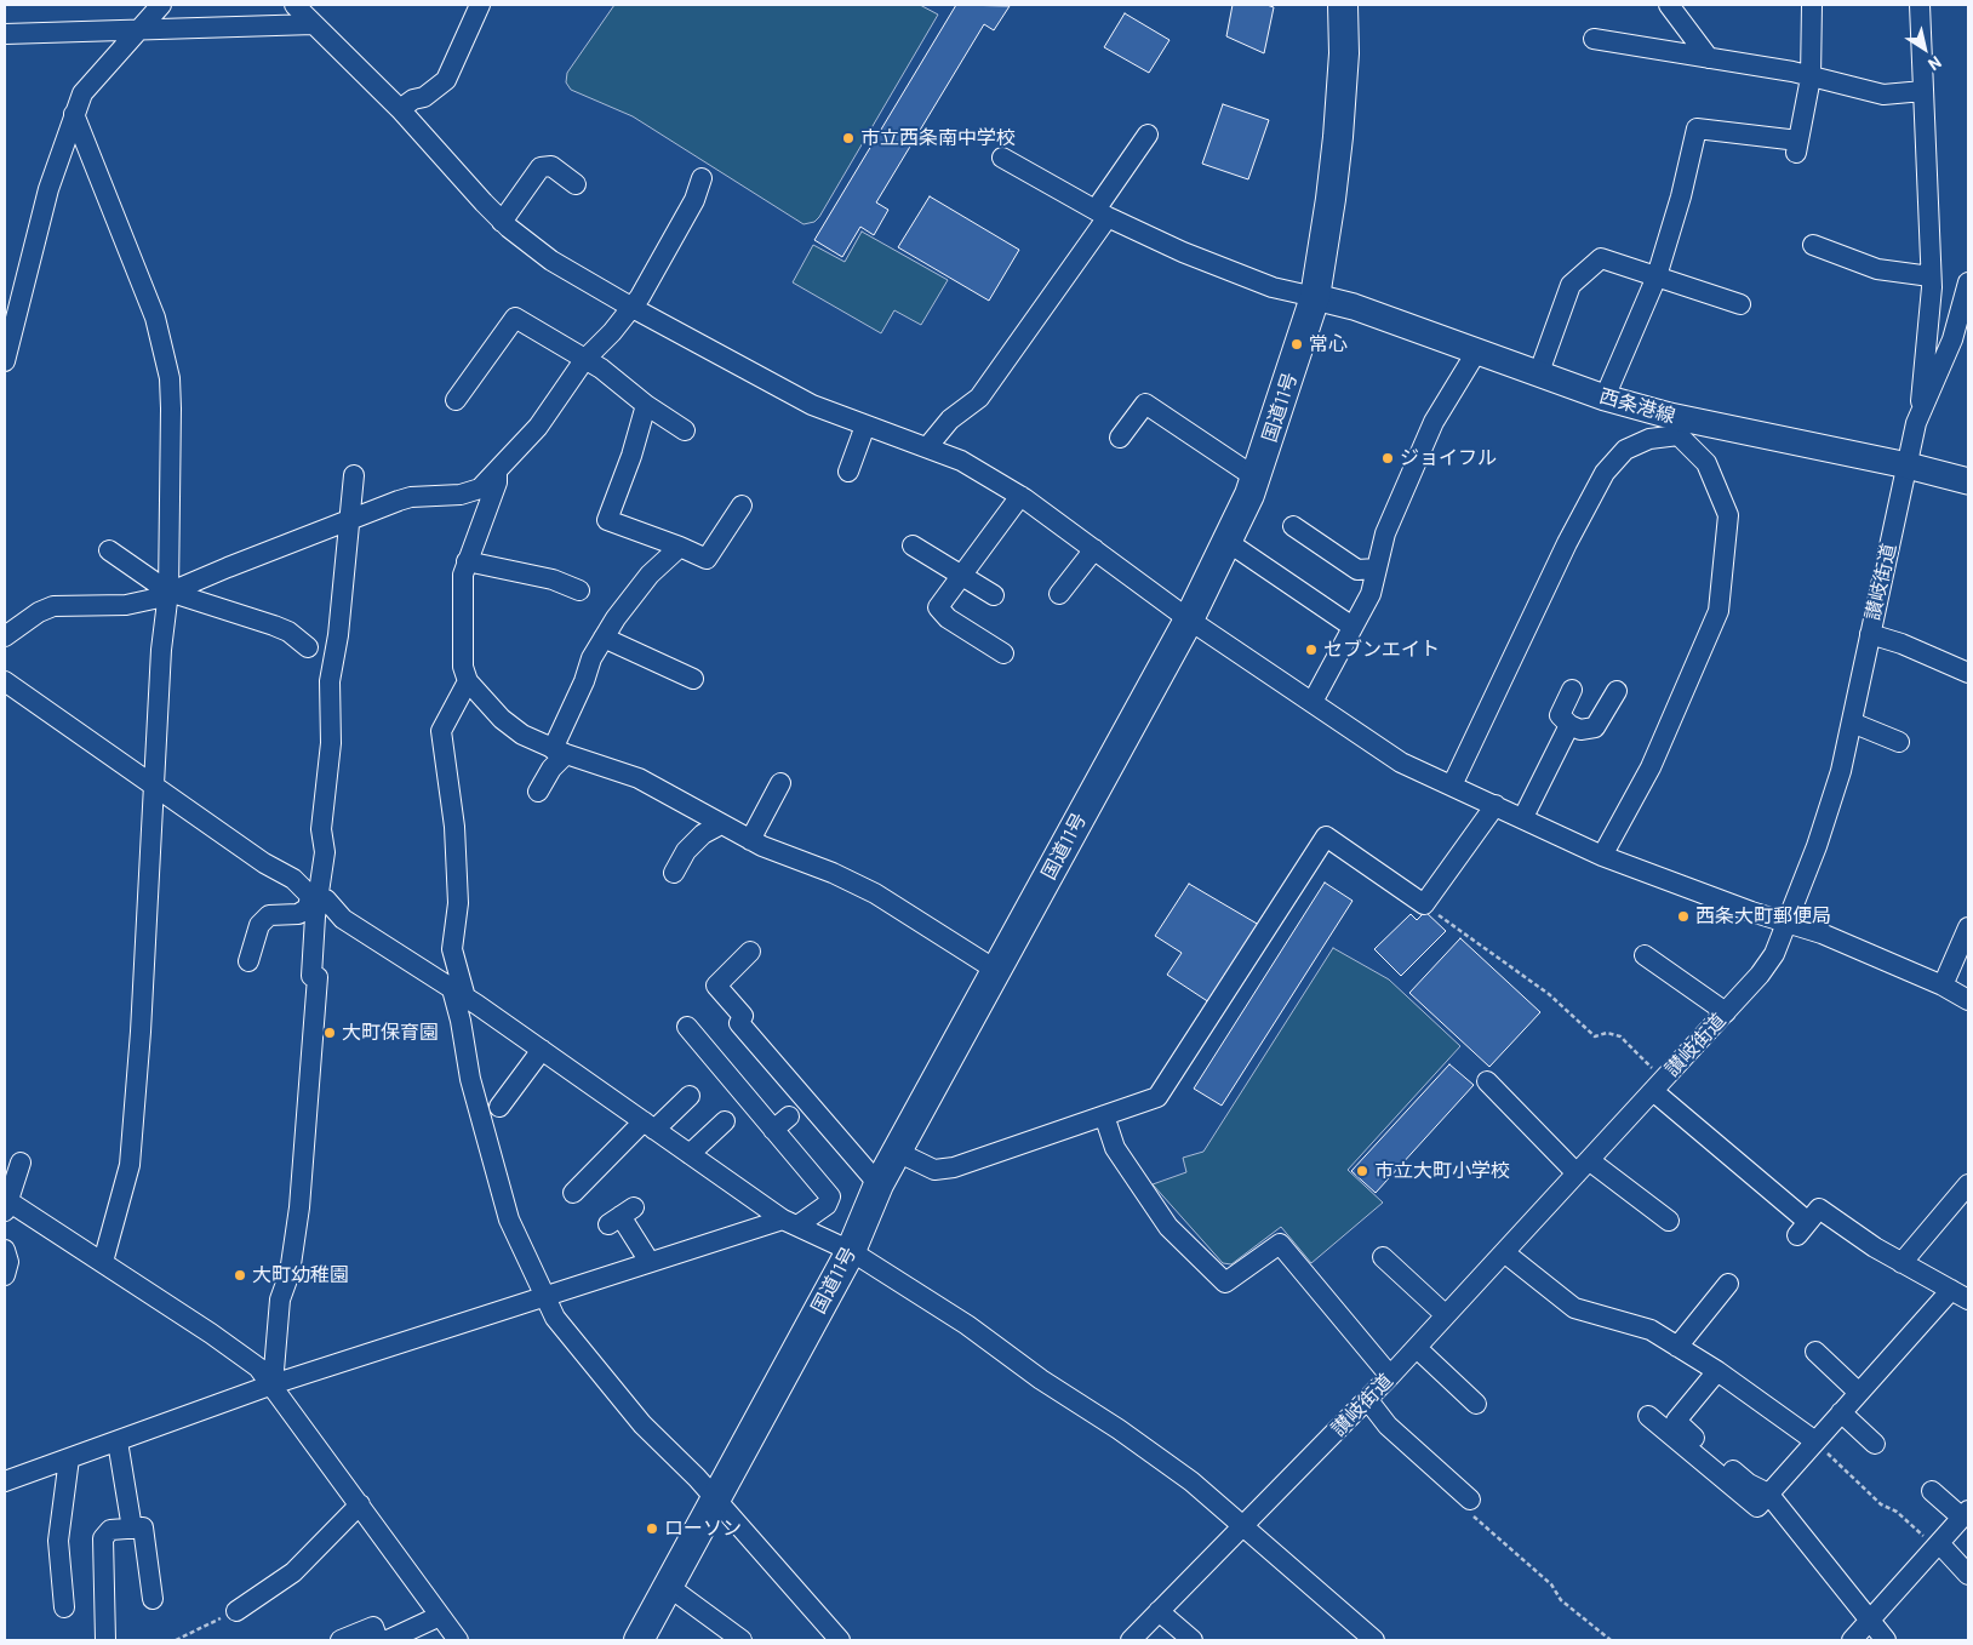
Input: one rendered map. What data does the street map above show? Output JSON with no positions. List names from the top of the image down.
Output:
{
  "streets": {
    "highway": ["国道11号"],
    "main road": ["西条港線"],
    "street": ["讃岐街道"]
  },
  "crossings": [
    ["西条港線", "国道11号"],
    ["西条港線", "讃岐街道"]
  ],
  "places": [
    "市立西条南中学校",
    "常心",
    "ジョイフル",
    "セブンエイト",
    "西条大町郵便局",
    "大町保育園",
    "市立大町小学校",
    "大町幼稚園",
    "ローソン"
  ],
  "north": "bottom right"
}
